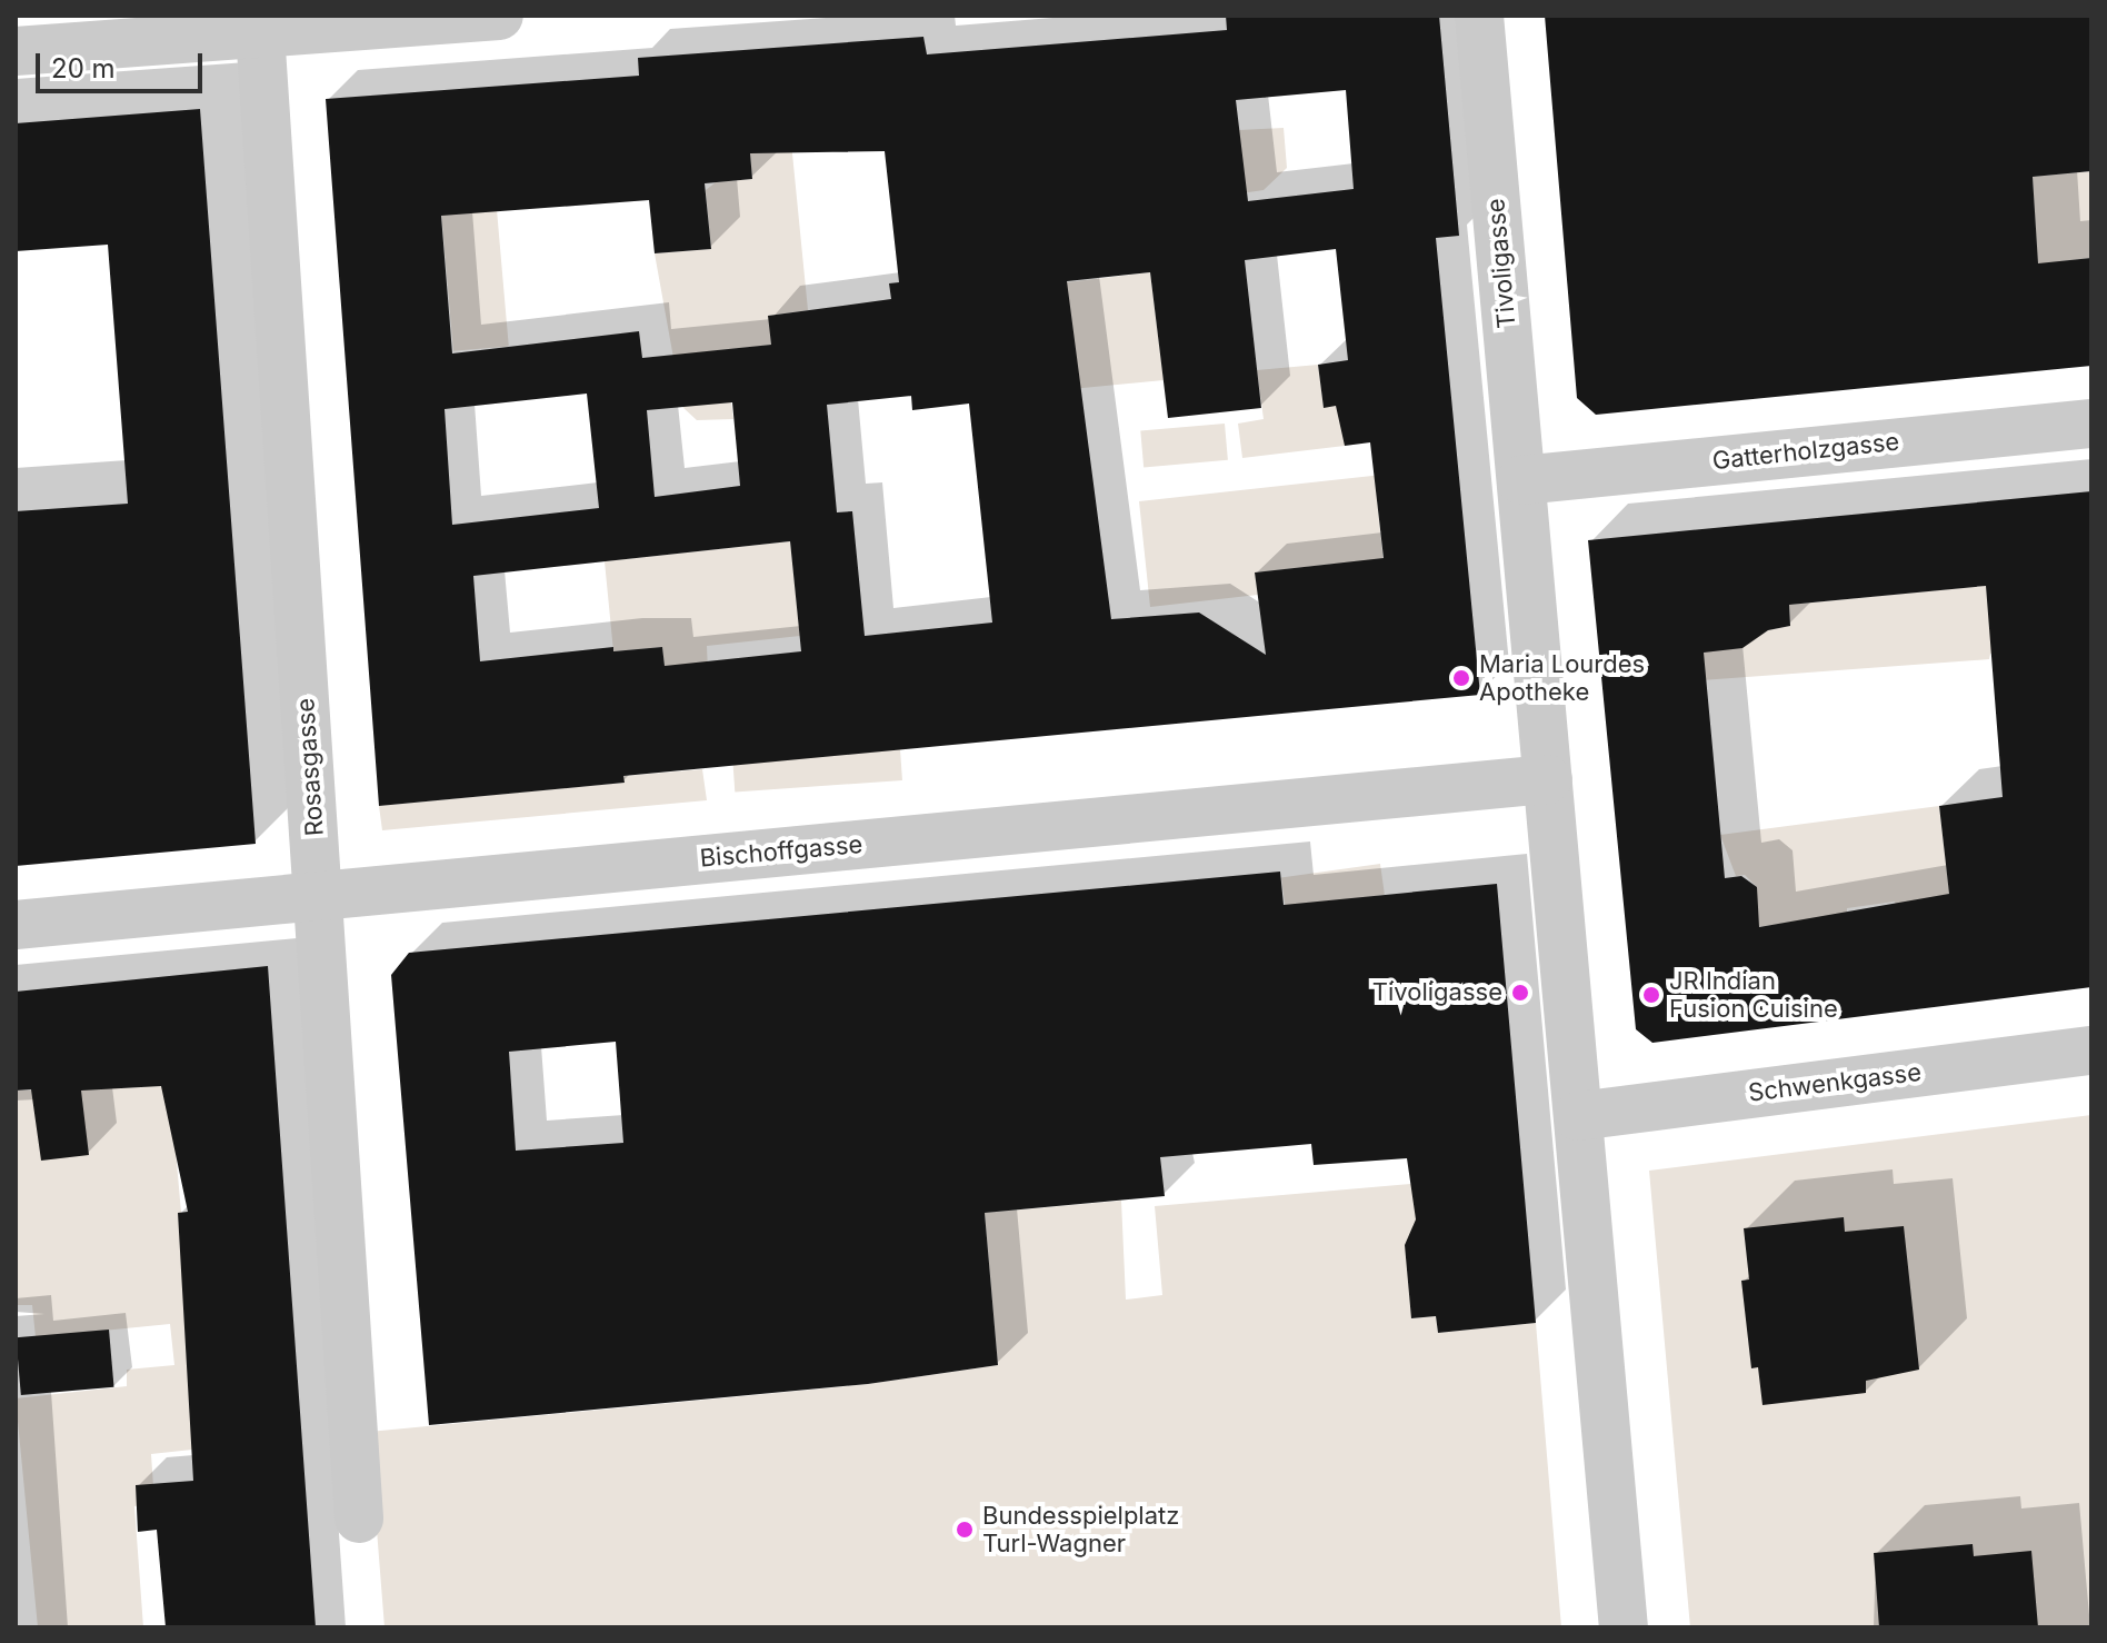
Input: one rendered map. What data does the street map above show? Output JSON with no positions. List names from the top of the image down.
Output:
{
  "streets": {
    "street": [
      "Tivoligasse",
      "Gatterholzgasse",
      "Rosasgasse",
      "Bischoffgasse",
      "Schwenkgasse"
    ]
  },
  "crossings": [
    ["Tivoligasse", "Gatterholzgasse"],
    ["Tivoligasse", "Bischoffgasse"],
    ["Tivoligasse", "Schwenkgasse"],
    ["Rosasgasse", "Bischoffgasse"]
  ],
  "places": [
    "Maria Lourdes Apotheke",
    "Tivoligasse",
    "JR Indian Fusion Cuisine",
    "Bundesspielplatz Turl-Wagner"
  ],
  "scale_bar": "20 m"
}
